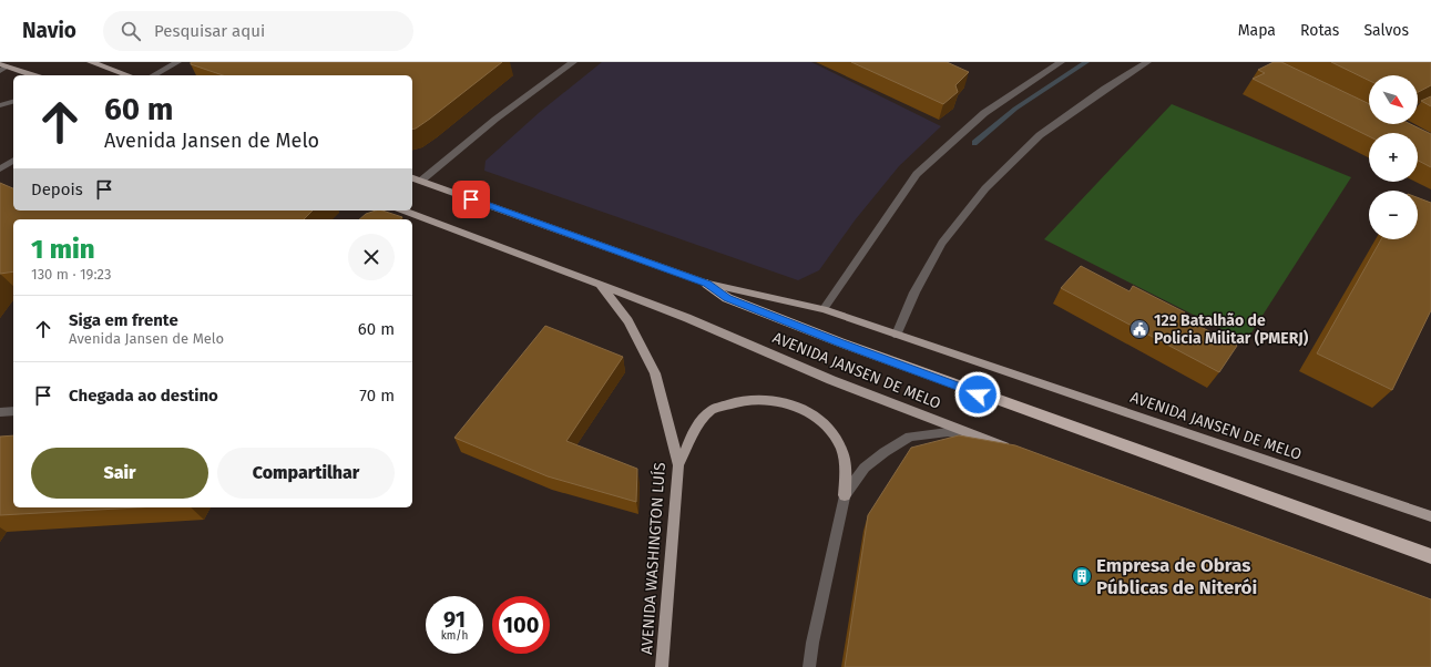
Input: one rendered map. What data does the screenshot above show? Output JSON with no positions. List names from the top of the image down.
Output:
{
  "streets": {
    "main road": ["AVENIDA JANSEN DE MELO", "AVENIDA WASHINGTON LUÍS"]
  },
  "crossings": [
    ["AVENIDA JANSEN DE MELO", "AVENIDA WASHINGTON LUÍS"]
  ],
  "places": {
    "public building": ["12º Batalhão de Policia Militar (PMERJ)"],
    "building": ["Empresa de Obras Públicas de Niterói"]
  },
  "north": "bottom right",
  "page": {
    "header": "Navio",
    "search": "Pesquisar aqui",
    "nav": ["Mapa", "Rotas", "Salvos"],
    "map_buttons": ["+", "−"],
    "turn": ["60 m", "Avenida Jansen de Melo"],
    "then": "Depois",
    "heading": ["1 min", "130 m · 19:23"],
    "list": [
      {
        "name": "Siga em frente",
        "note": "Avenida Jansen de Melo",
        "value": "60 m"
      },
      {
        "name": "Chegada ao destino",
        "value": "70 m"
      }
    ],
    "buttons": ["Sair", "Compartilhar"],
    "speed": "91 km/h",
    "limit": "100"
  }
}
